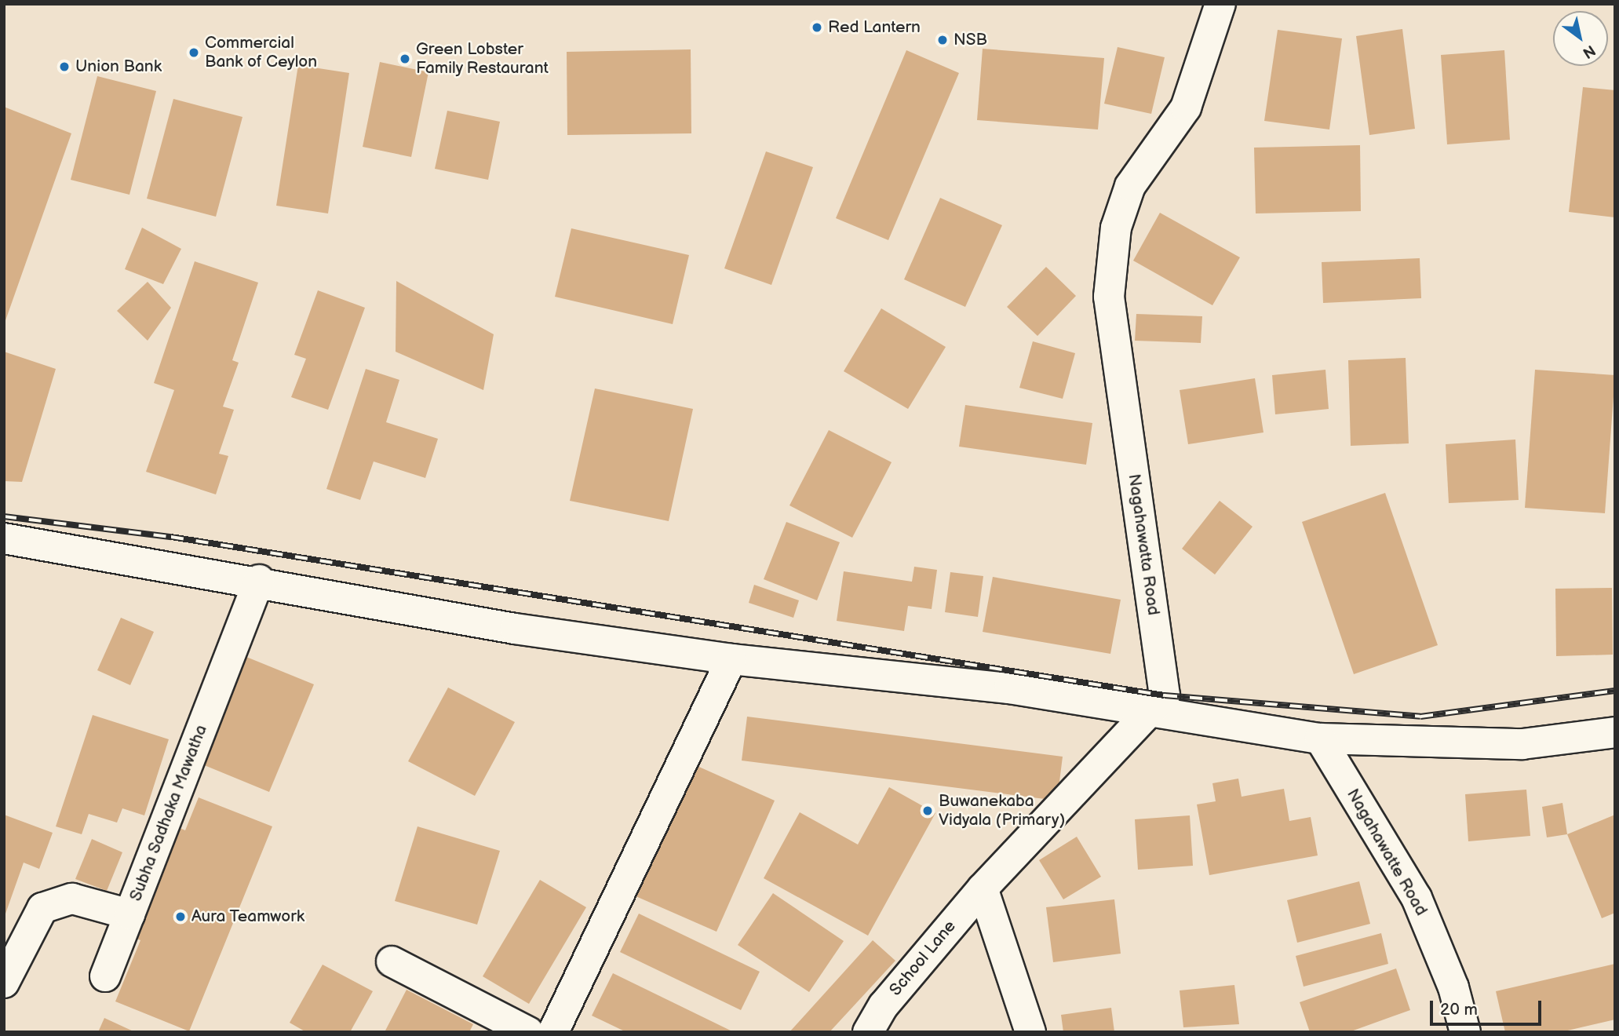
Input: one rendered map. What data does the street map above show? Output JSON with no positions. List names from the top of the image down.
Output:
{
  "streets": {
    "street": [
      "Nagahawatta Road",
      "Subha Sadhaka Mawatha",
      "Nagahawatte Road",
      "School Lane"
    ]
  },
  "crossings": [
    ["Nagahawatta Road", "School Lane"]
  ],
  "places": [
    "Red Lantern",
    "NSB",
    "Commercial Bank of Ceylon",
    "Green Lobster Family Restaurant",
    "Union Bank",
    "Buwanekaba Vidyala (Primary)",
    "Aura Teamwork"
  ],
  "scale_bar": "20 m",
  "north": "bottom right"
}
